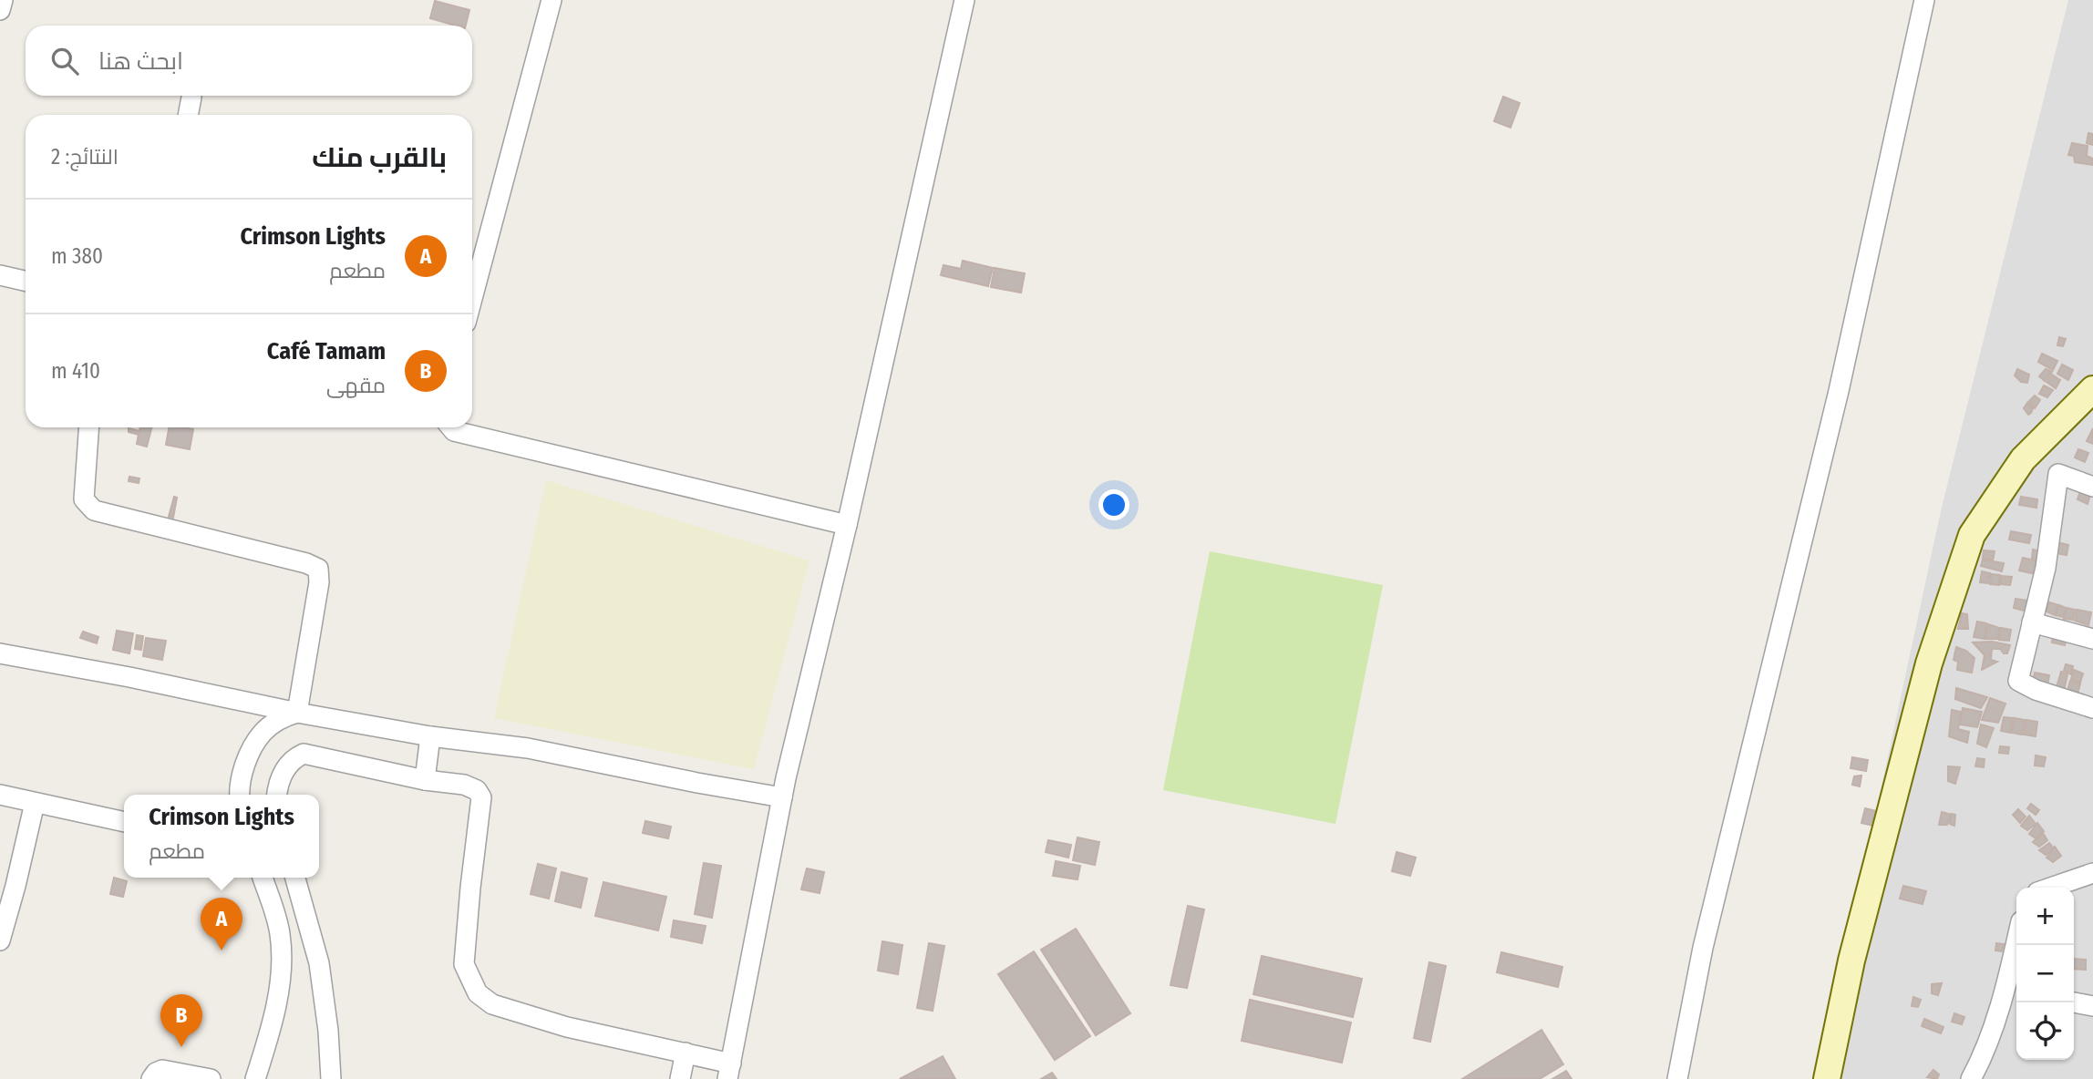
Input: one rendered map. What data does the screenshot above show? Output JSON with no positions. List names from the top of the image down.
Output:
{
  "page": {
    "search": "ابحث هنا",
    "heading": ["بالقرب منك", "النتائج: 2"],
    "list": [
      {
        "mark": "A",
        "name": "Crimson Lights",
        "note": "مطعم",
        "value": "380 m"
      },
      {
        "mark": "B",
        "name": "Café Tamam",
        "note": "مقهى",
        "value": "410 m"
      }
    ],
    "popup": ["Crimson Lights", "مطعم"],
    "map_buttons": ["+", "−"],
    "pins": ["A", "B"]
  }
}
